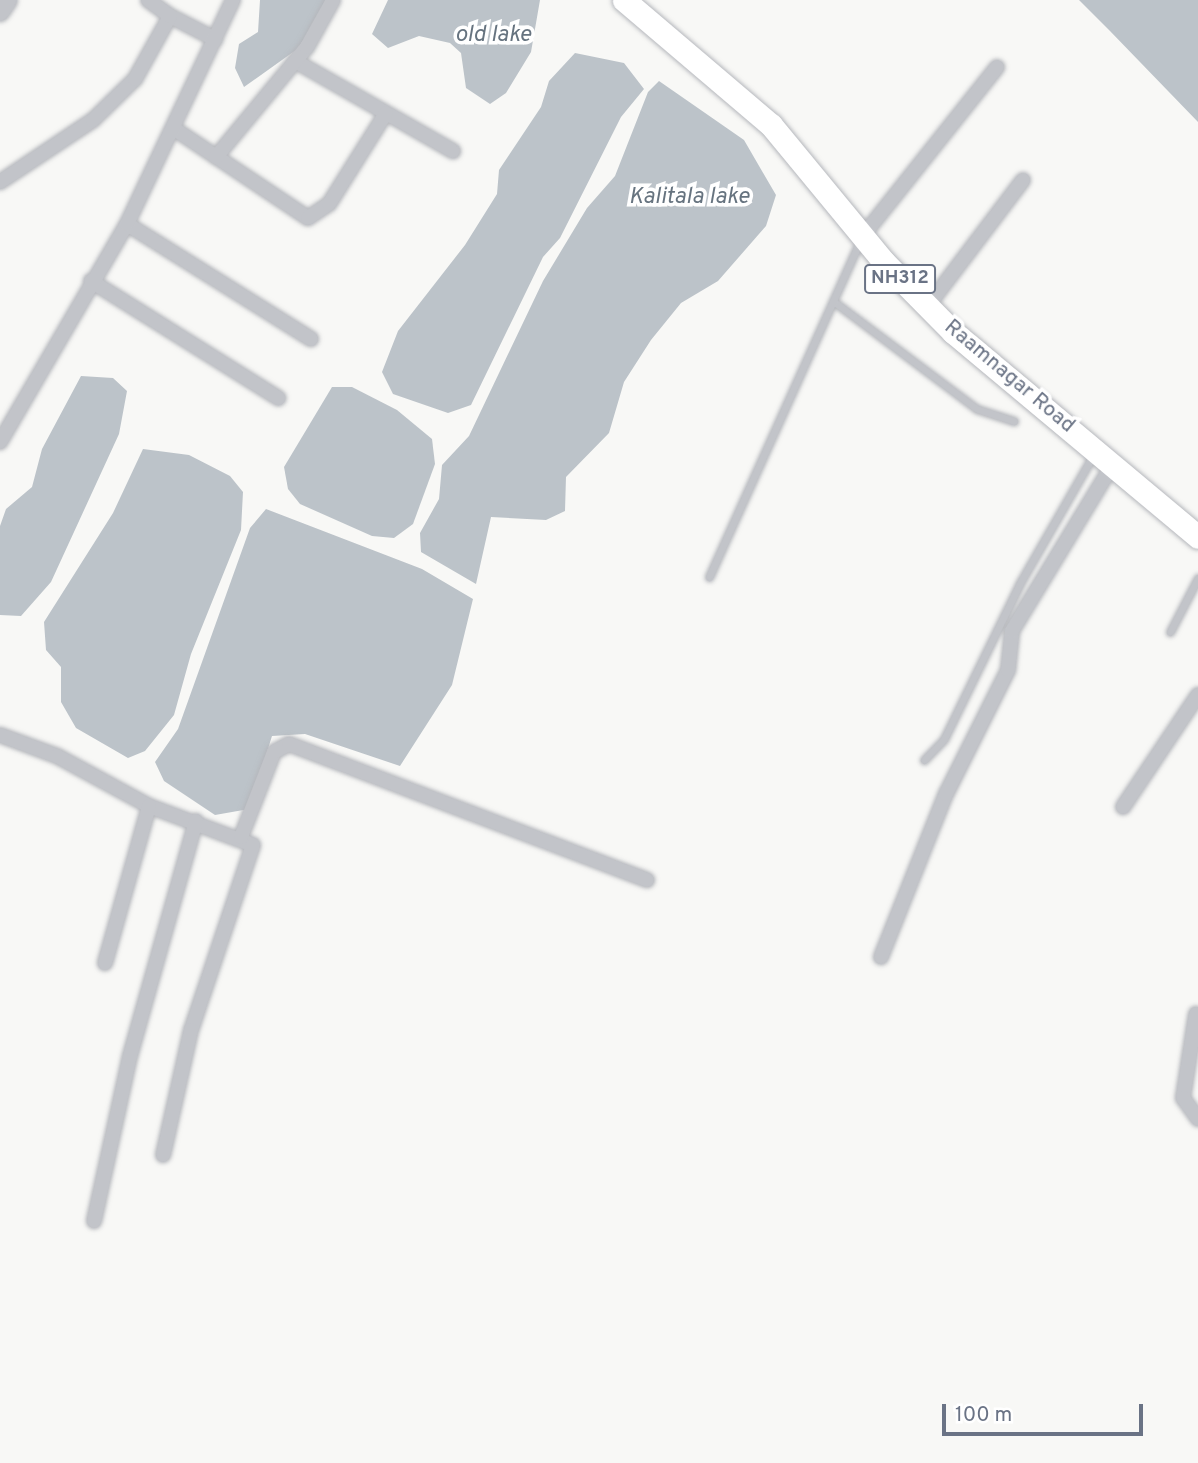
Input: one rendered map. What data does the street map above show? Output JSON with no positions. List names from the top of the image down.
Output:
{
  "streets": {
    "highway": ["NH312", "Raamnagar Road"]
  },
  "water": ["old lake", "Kalitala lake"],
  "scale_bar": "100 m"
}
